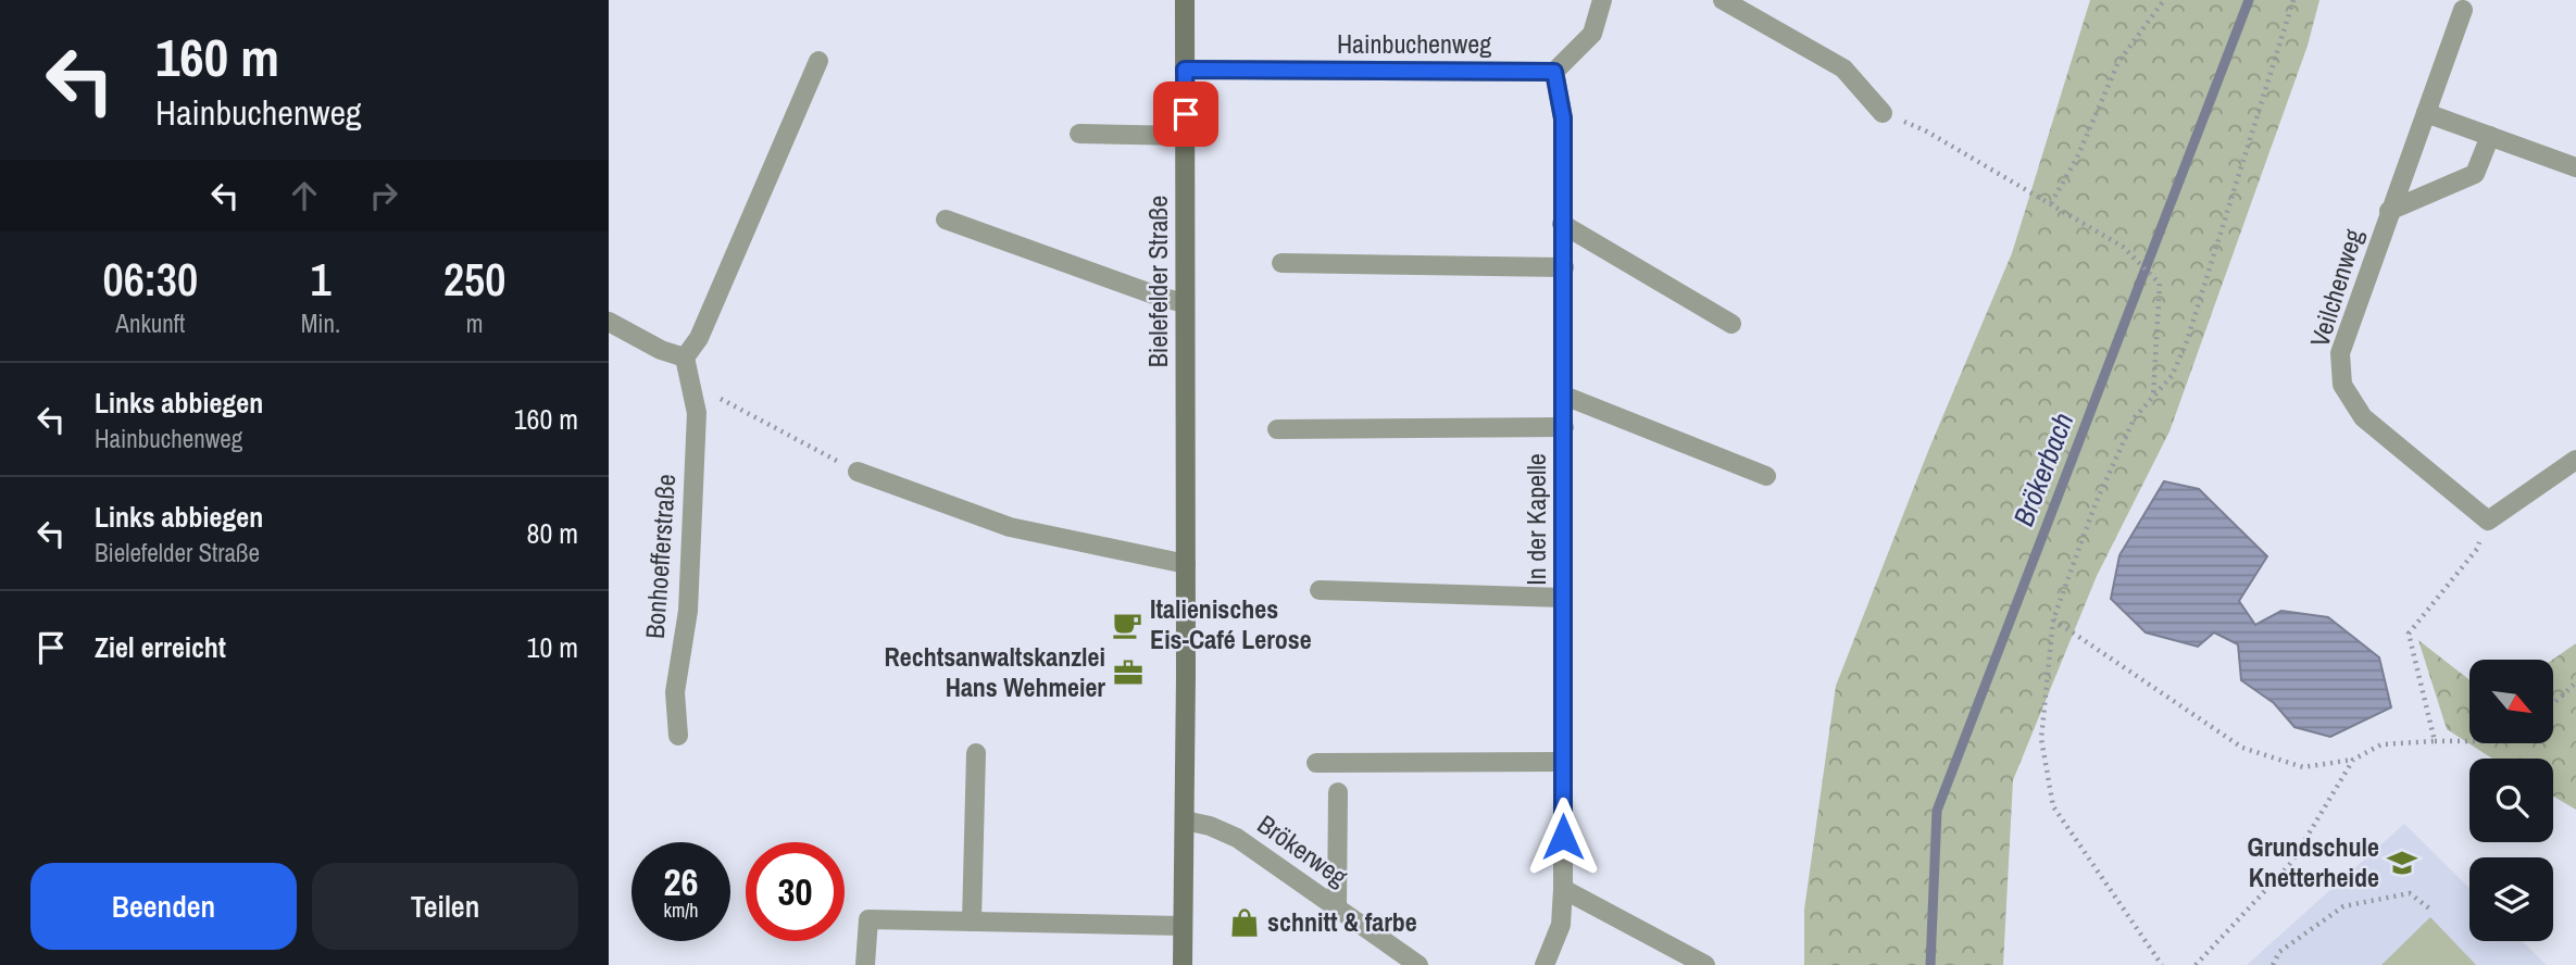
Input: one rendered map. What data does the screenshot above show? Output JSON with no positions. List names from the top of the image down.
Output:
{
  "streets": {
    "main road": ["Bielefelder Straße"],
    "street": [
      "Hainbuchenweg",
      "Veilchenweg",
      "In der Kapelle",
      "Bonhoefferstraße",
      "Brökerweg"
    ]
  },
  "crossings": [
    ["Hainbuchenweg", "Bielefelder Straße"],
    ["Hainbuchenweg", "In der Kapelle"],
    ["Bielefelder Straße", "Brökerweg"]
  ],
  "water": ["Brökerbach"],
  "places": {
    "cafe": ["Italienisches Eis-Café Lerose"],
    "office": ["Rechtsanwaltskanzlei Hans Wehmeier"],
    "school or university": ["Grundschule Knetterheide"],
    "shop": ["schnitt & farbe"]
  },
  "north": "bottom right",
  "page": {
    "turn": ["160 m", "Hainbuchenweg"],
    "eta": [
      "06:30",
      "Ankunft",
      "1",
      "Min.",
      "250",
      "m"
    ],
    "list": [
      {
        "name": "Links abbiegen",
        "note": "Hainbuchenweg",
        "value": "160 m"
      },
      {
        "name": "Links abbiegen",
        "note": "Bielefelder Straße",
        "value": "80 m"
      },
      {
        "name": "Ziel erreicht",
        "value": "10 m"
      }
    ],
    "speed": "26 km/h",
    "limit": "30",
    "buttons": ["Beenden", "Teilen"]
  }
}
